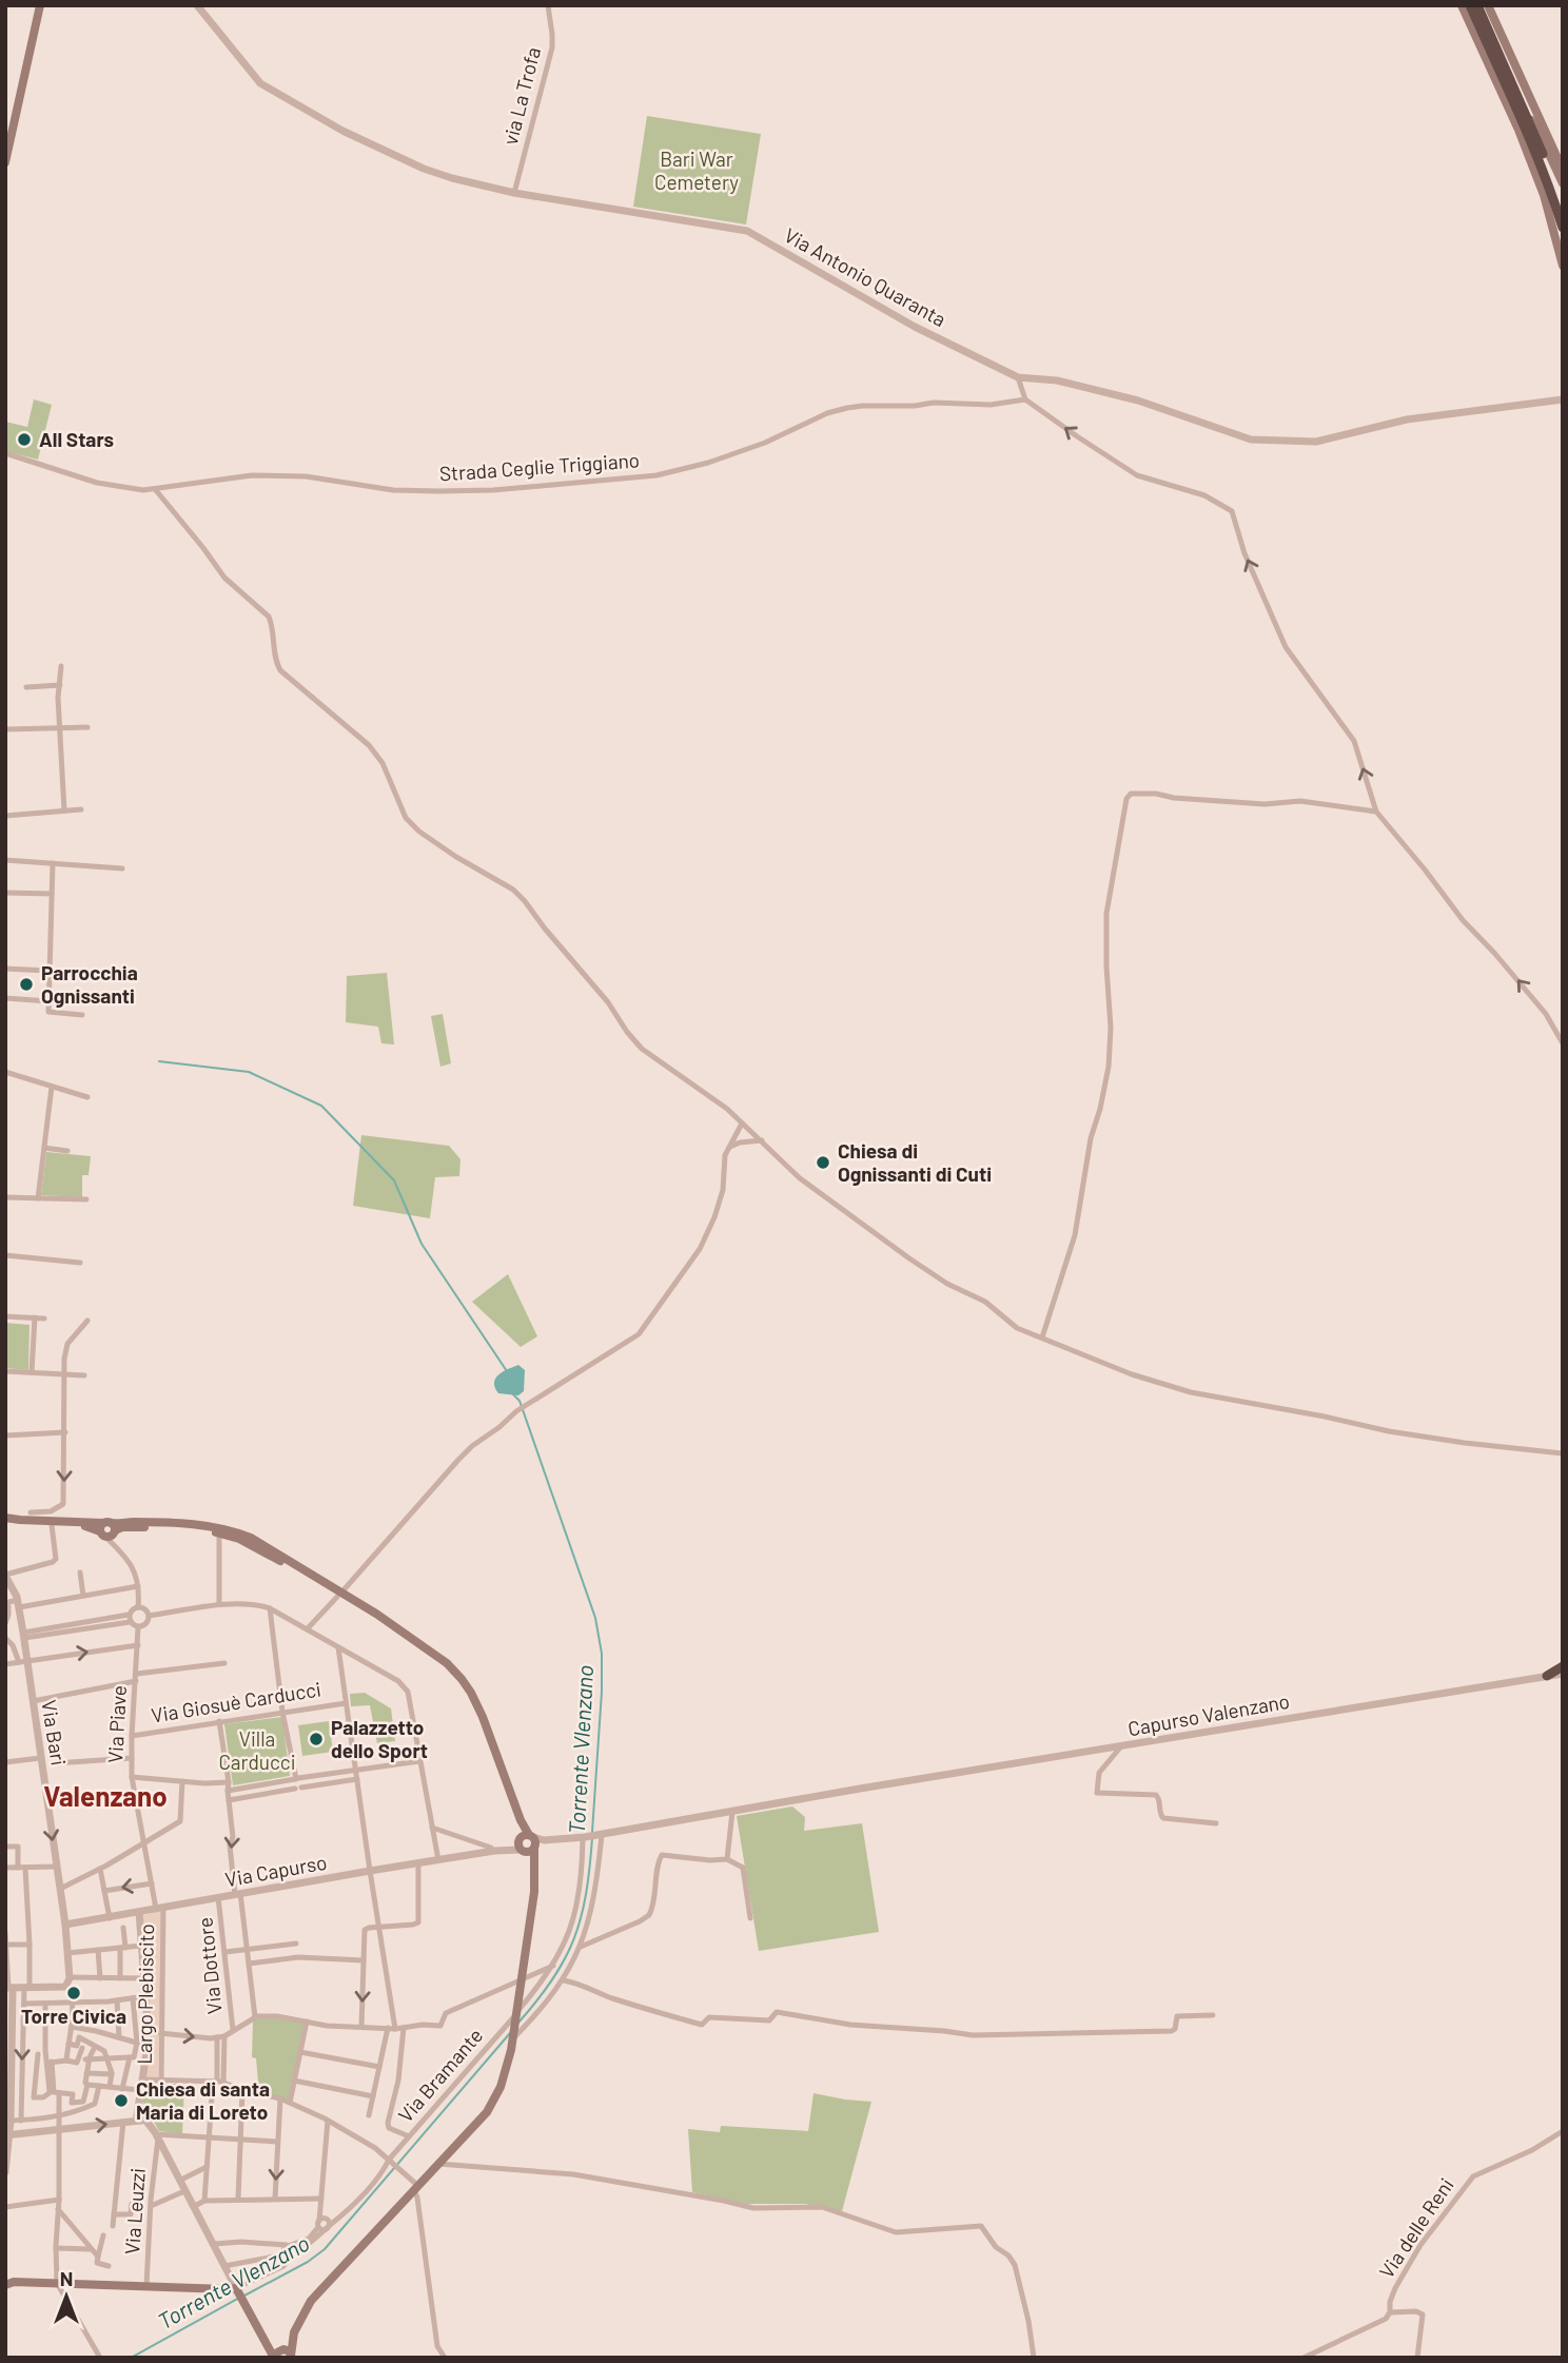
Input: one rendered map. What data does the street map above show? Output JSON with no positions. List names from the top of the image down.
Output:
{
  "streets": {
    "street": [
      "via La Trofa",
      "Via Antonio Quaranta",
      "Strada Ceglie Triggiano",
      "Via Giosuè Carducci",
      "Capurso Valenzano",
      "Via Piave",
      "Via Bari",
      "Via Capurso",
      "Via Dottore",
      "Largo Plebiscito",
      "Via Bramante",
      "Via Leuzzi",
      "Via delle Reni"
    ]
  },
  "crossings": [
    ["via La Trofa", "Via Antonio Quaranta"],
    ["Via Giosuè Carducci", "Via Piave"],
    ["Capurso Valenzano", "Via Capurso"],
    ["Via Piave", "Via Capurso"],
    ["Via Piave", "Largo Plebiscito"],
    ["Via Bari", "Via Capurso"],
    ["Via Capurso", "Via Dottore"],
    ["Via Capurso", "Largo Plebiscito"],
    ["Via Capurso", "Via Bramante"]
  ],
  "districts": ["Valenzano"],
  "water": ["Torrente Vlenzano"],
  "parks": ["Bari War Cemetery", "Villa Carducci"],
  "places": [
    "All Stars",
    "Parrocchia Ognissanti",
    "Chiesa di Ognissanti di Cuti",
    "Palazzetto dello Sport",
    "Torre Civica",
    "Chiesa di santa Maria di Loreto"
  ],
  "north": "top"
}
